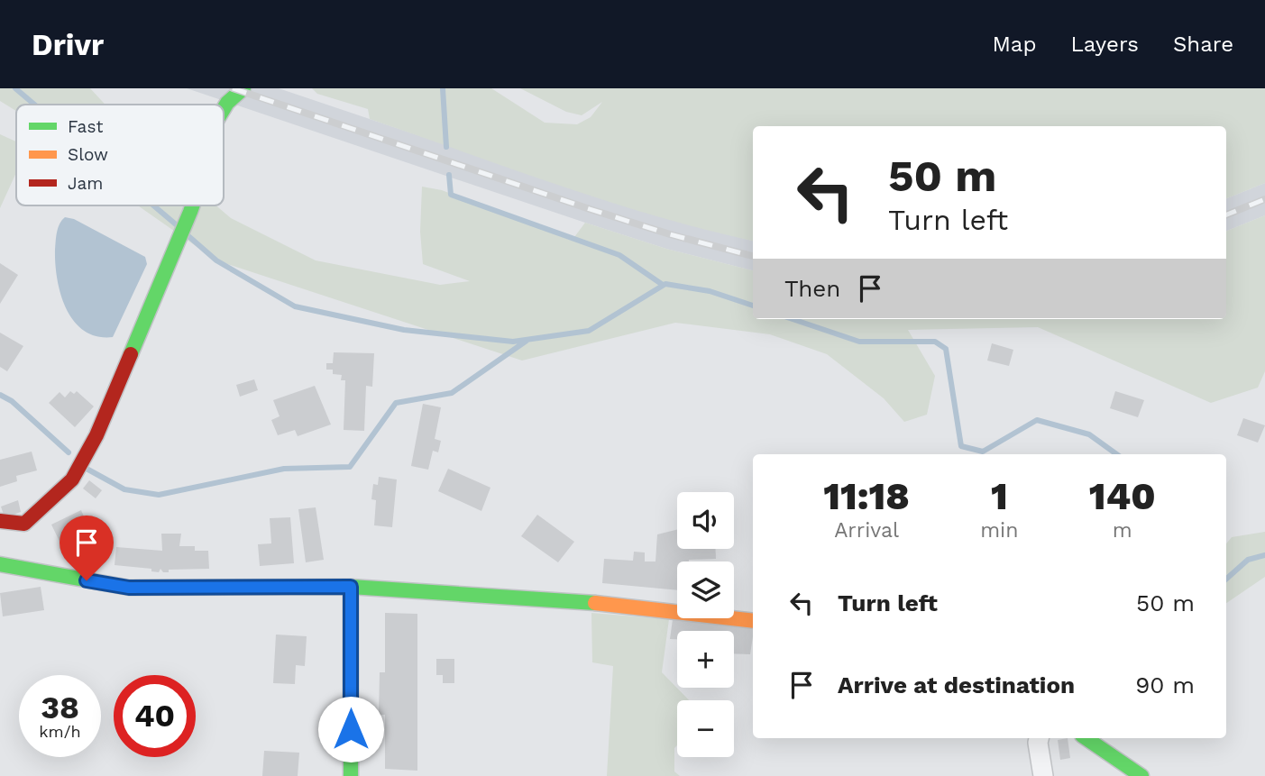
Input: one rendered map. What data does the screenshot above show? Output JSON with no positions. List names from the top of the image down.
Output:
{
  "legend": ["Fast", "Slow", "Jam"],
  "page": {
    "header": "Drivr",
    "nav": ["Map", "Layers", "Share"],
    "turn": ["50 m", "Turn left"],
    "then": "Then",
    "eta": [
      "11:18",
      "Arrival",
      "1",
      "min",
      "140",
      "m"
    ],
    "map_buttons": ["+", "−"],
    "list": [
      {
        "name": "Turn left",
        "value": "50 m"
      },
      {
        "name": "Arrive at destination",
        "value": "90 m"
      }
    ],
    "speed": "38 km/h",
    "limit": "40"
  }
}
